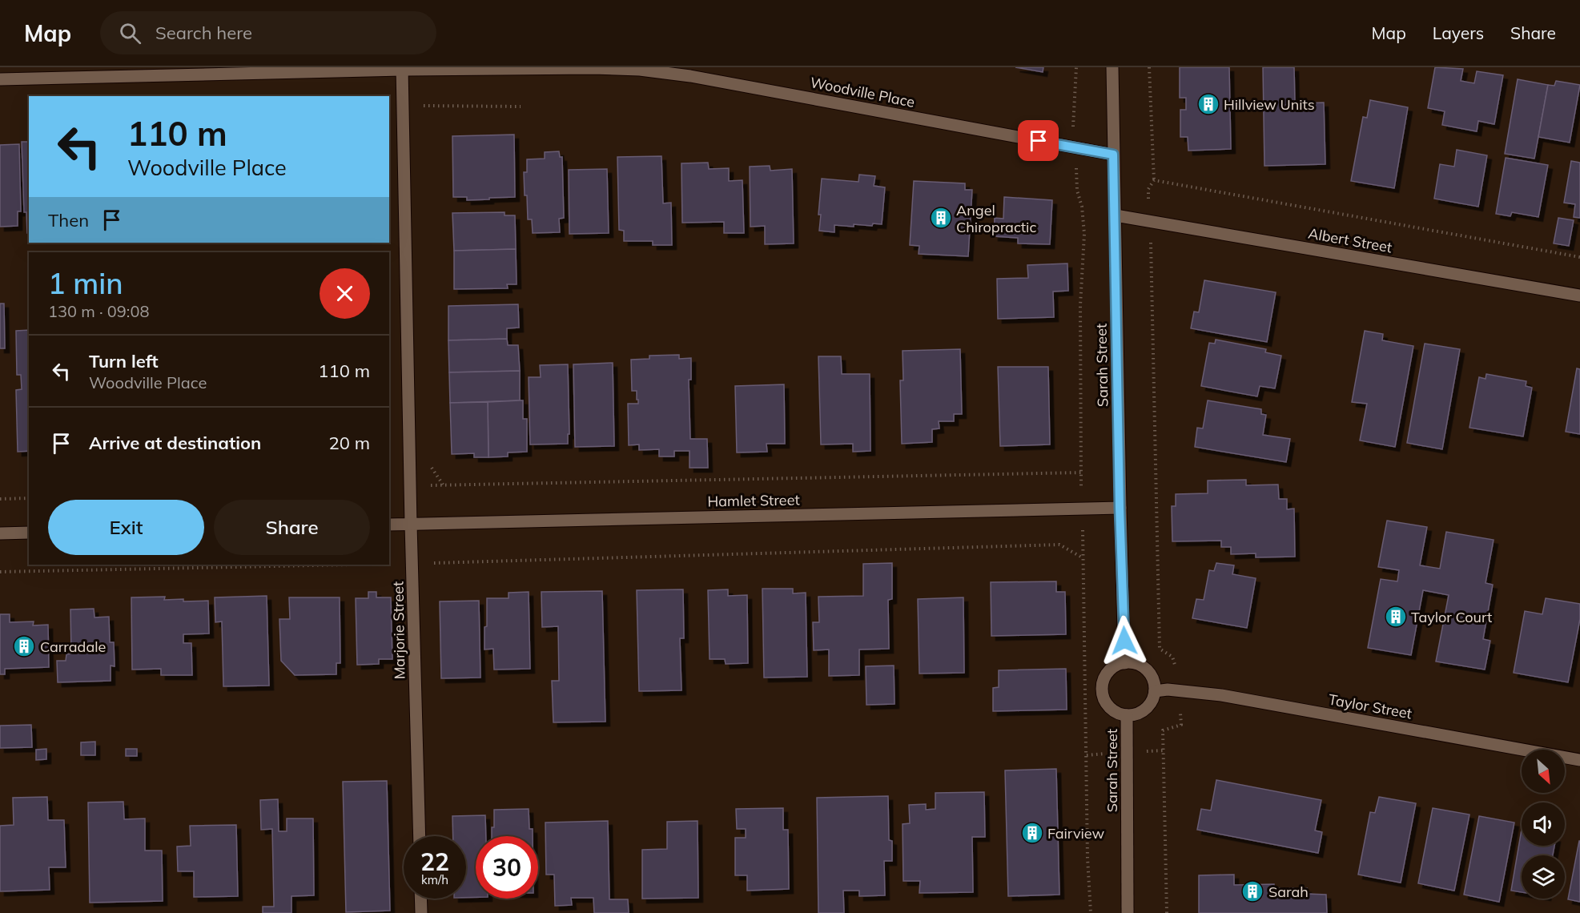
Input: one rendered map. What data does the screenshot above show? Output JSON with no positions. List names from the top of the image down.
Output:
{
  "streets": {
    "street": [
      "Woodville Place",
      "Albert Street",
      "Sarah Street",
      "Hamlet Street",
      "Marjorie Street",
      "Taylor Street"
    ]
  },
  "crossings": [
    ["Woodville Place", "Sarah Street"],
    ["Woodville Place", "Marjorie Street"],
    ["Albert Street", "Sarah Street"],
    ["Sarah Street", "Hamlet Street"],
    ["Sarah Street", "Taylor Street"],
    ["Hamlet Street", "Marjorie Street"]
  ],
  "places": {
    "building": [
      "Hillview Units",
      "Angel Chiropractic",
      "Taylor Court",
      "Carradale",
      "Fairview",
      "Sarah"
    ]
  },
  "north": "bottom right",
  "page": {
    "header": "Map",
    "search": "Search here",
    "nav": ["Map", "Layers", "Share"],
    "turn": ["110 m", "Woodville Place"],
    "then": "Then",
    "heading": ["1 min", "130 m · 09:08"],
    "list": [
      {
        "name": "Turn left",
        "note": "Woodville Place",
        "value": "110 m"
      },
      {
        "name": "Arrive at destination",
        "value": "20 m"
      }
    ],
    "buttons": ["Exit", "Share"],
    "speed": "22 km/h",
    "limit": "30"
  }
}
